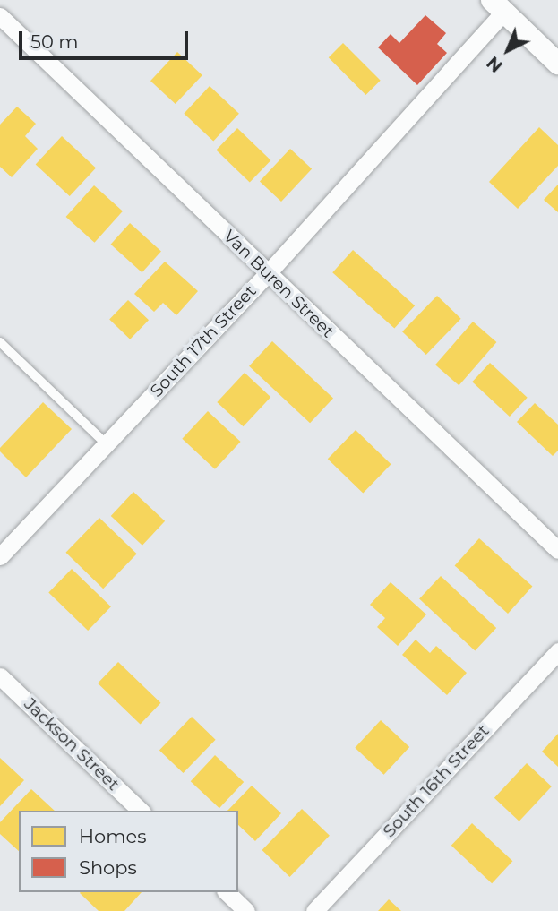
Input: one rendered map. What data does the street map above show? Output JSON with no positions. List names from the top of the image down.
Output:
{
  "streets": {
    "street": [
      "Van Buren Street",
      "South 17th Street",
      "Jackson Street",
      "South 16th Street"
    ]
  },
  "crossings": [
    ["Van Buren Street", "South 17th Street"]
  ],
  "legend": ["Homes", "Shops"],
  "scale_bar": "50 m",
  "north": "bottom left"
}
